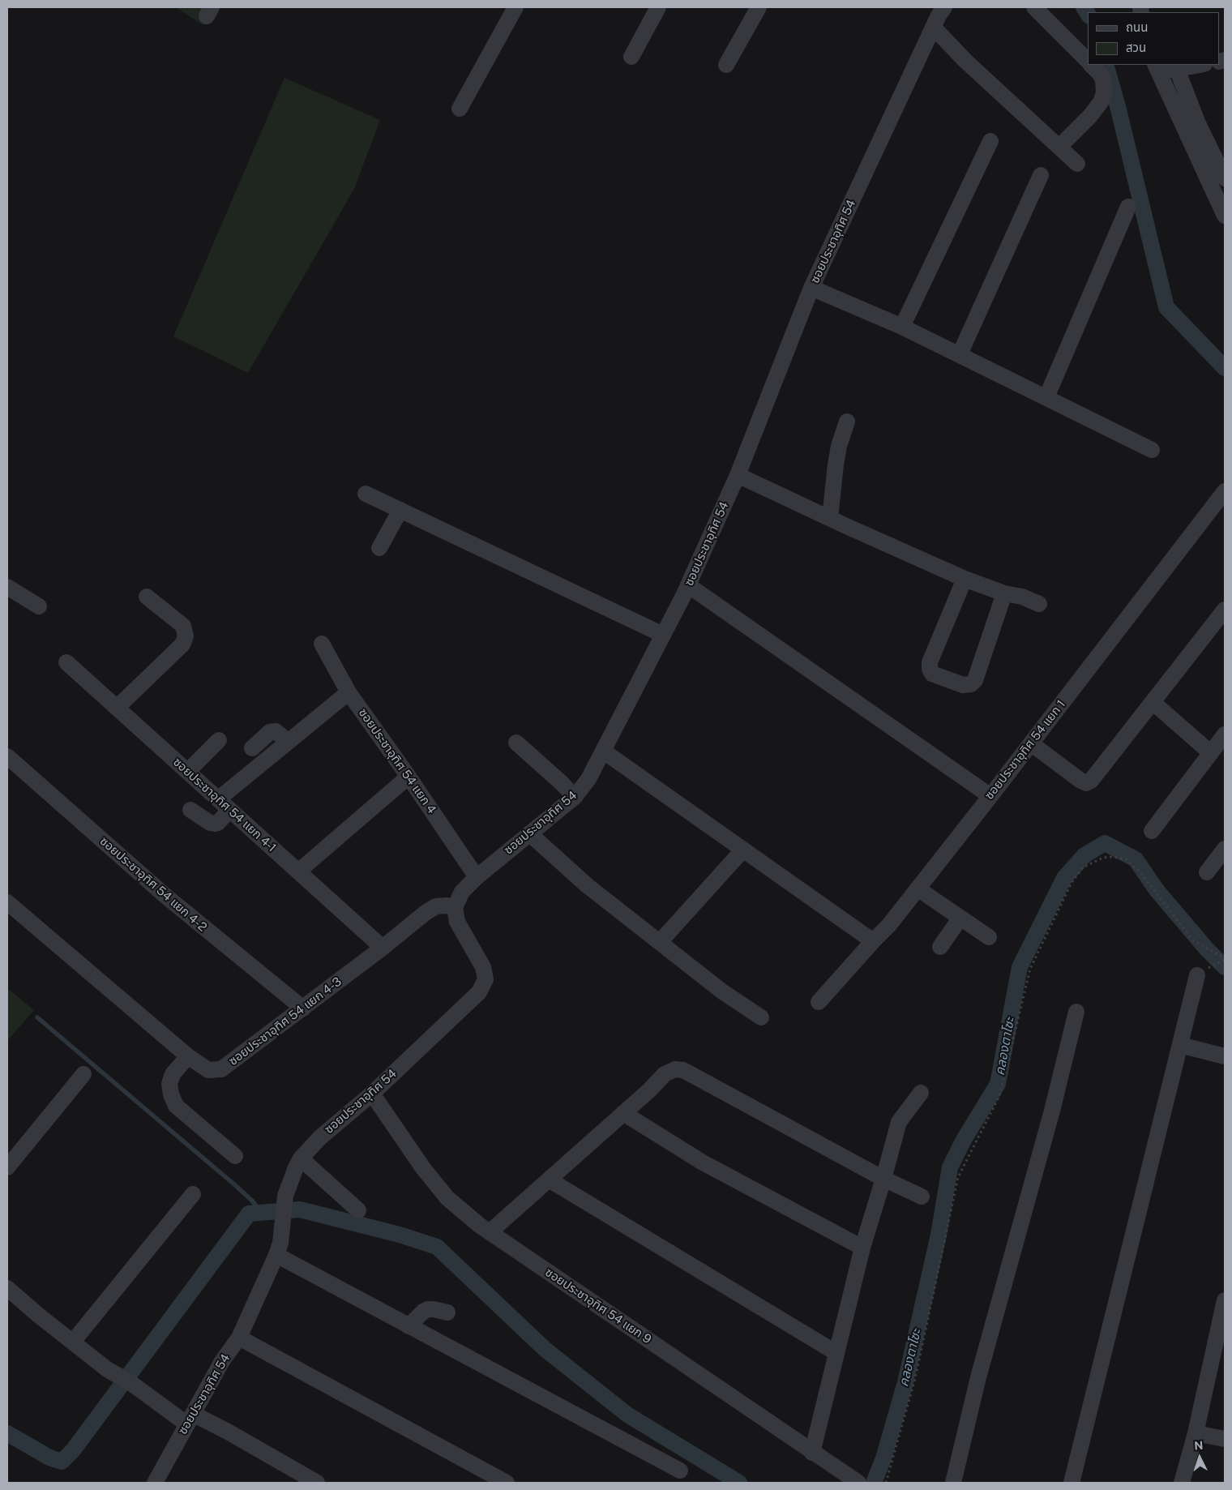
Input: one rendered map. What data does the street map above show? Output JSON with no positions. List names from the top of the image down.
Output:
{
  "streets": {
    "street": [
      "ซอยประชาอุทิศ 54",
      "ซอยประชาอุทิศ 54 แยก 1",
      "ซอยประชาอุทิศ 54 แยก 4",
      "ซอยประชาอุทิศ 54 แยก 4-1",
      "ซอยประชาอุทิศ 54 แยก 4-2",
      "ซอยประชาอุทิศ 54 แยก 4-3",
      "ซอยประชาอุทิศ 54 แยก 9"
    ]
  },
  "crossings": [
    ["ซอยประชาอุทิศ 54", "ซอยประชาอุทิศ 54 แยก 4"],
    ["ซอยประชาอุทิศ 54", "ซอยประชาอุทิศ 54 แยก 4-3"],
    ["ซอยประชาอุทิศ 54", "ซอยประชาอุทิศ 54 แยก 9"],
    ["ซอยประชาอุทิศ 54 แยก 4-1", "ซอยประชาอุทิศ 54 แยก 4-3"],
    ["ซอยประชาอุทิศ 54 แยก 4-2", "ซอยประชาอุทิศ 54 แยก 4-3"]
  ],
  "water": ["คลองตาโซะ"],
  "legend": ["ถนน", "สวน"],
  "north": "top"
}
